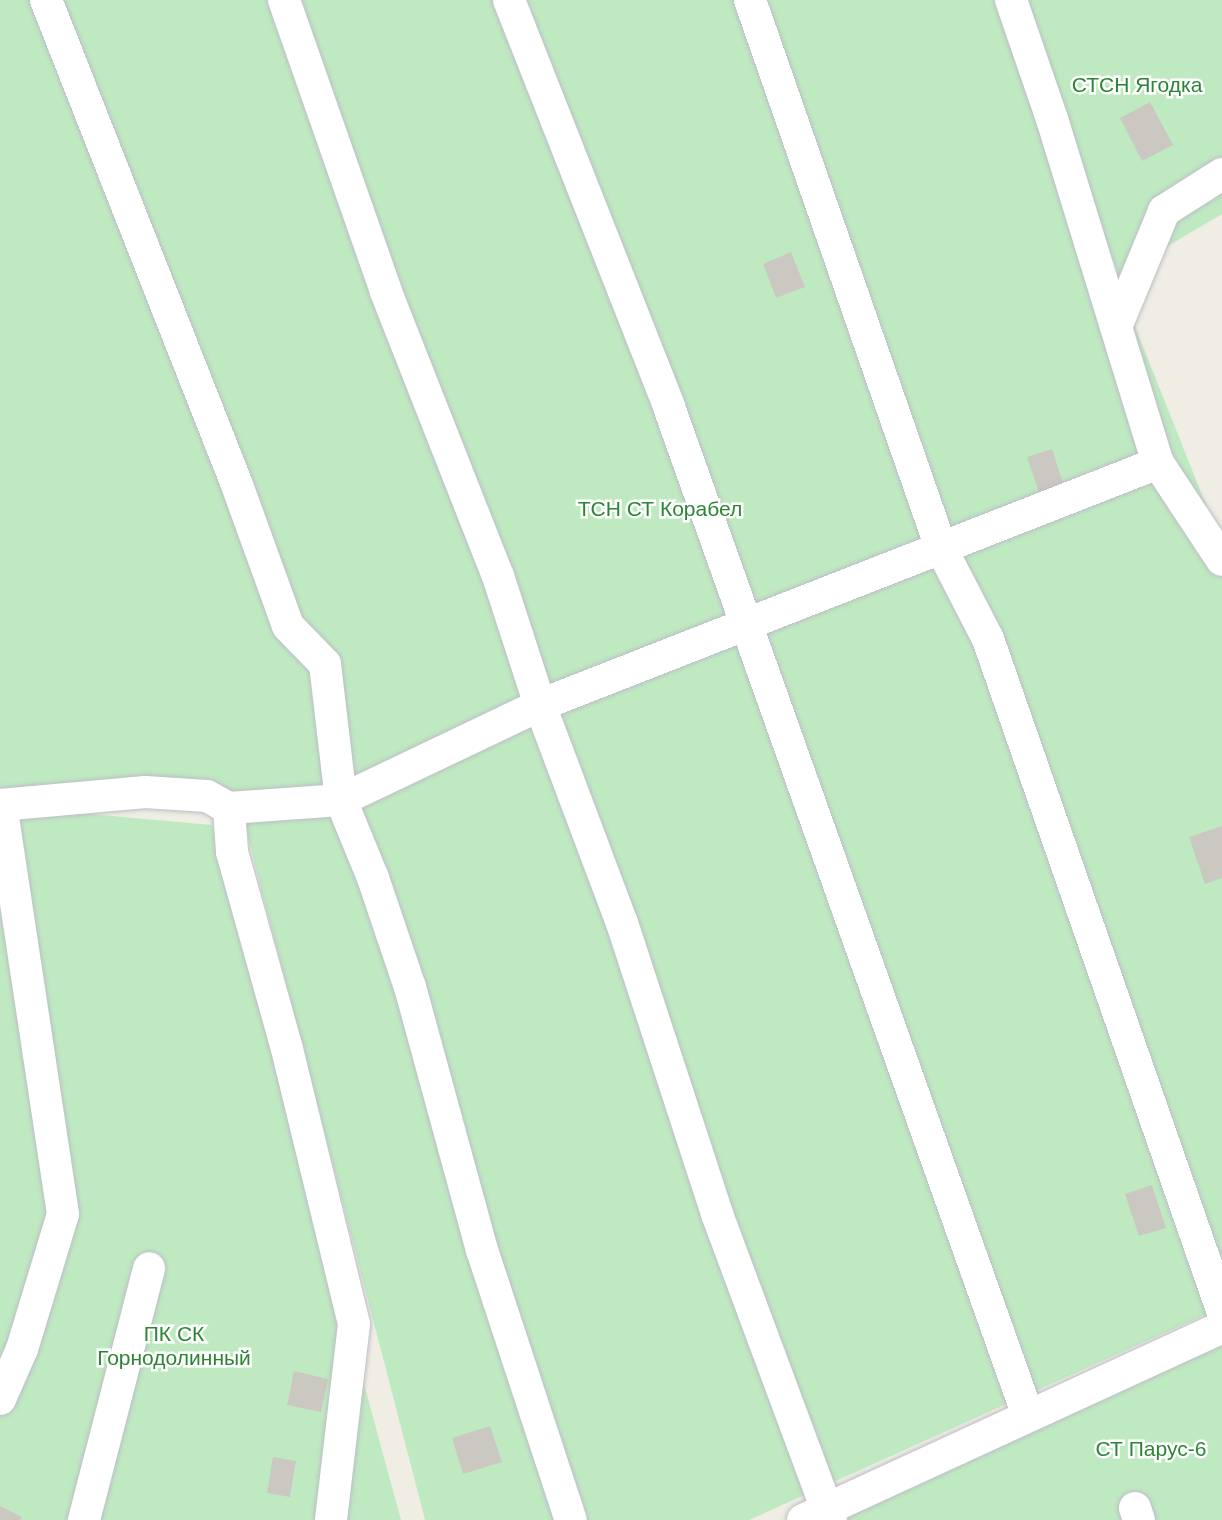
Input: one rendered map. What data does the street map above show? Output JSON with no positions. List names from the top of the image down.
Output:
{
  "parks": [
    "СТСН Ягодка",
    "ТСН СТ Корабел",
    "ПК СК Горнодолинный",
    "СТ Парус-6"
  ]
}
